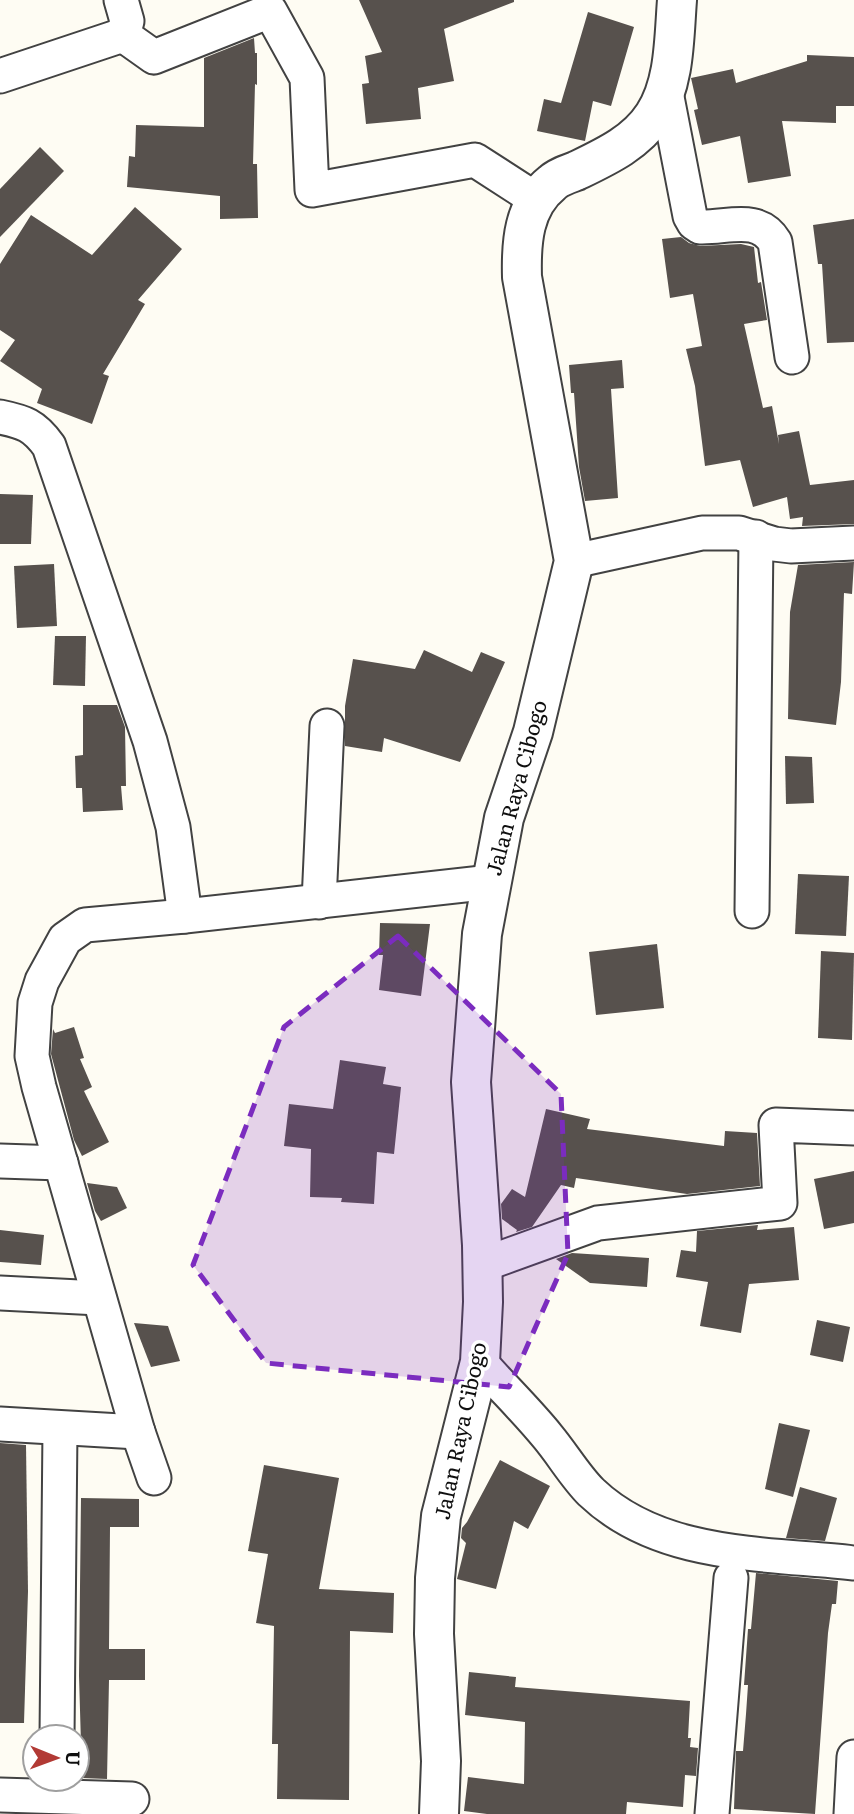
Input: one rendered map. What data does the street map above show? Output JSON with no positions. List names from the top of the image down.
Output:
{
  "streets": {
    "street": ["Jalan Raya Cibogo"]
  },
  "north": "right"
}
